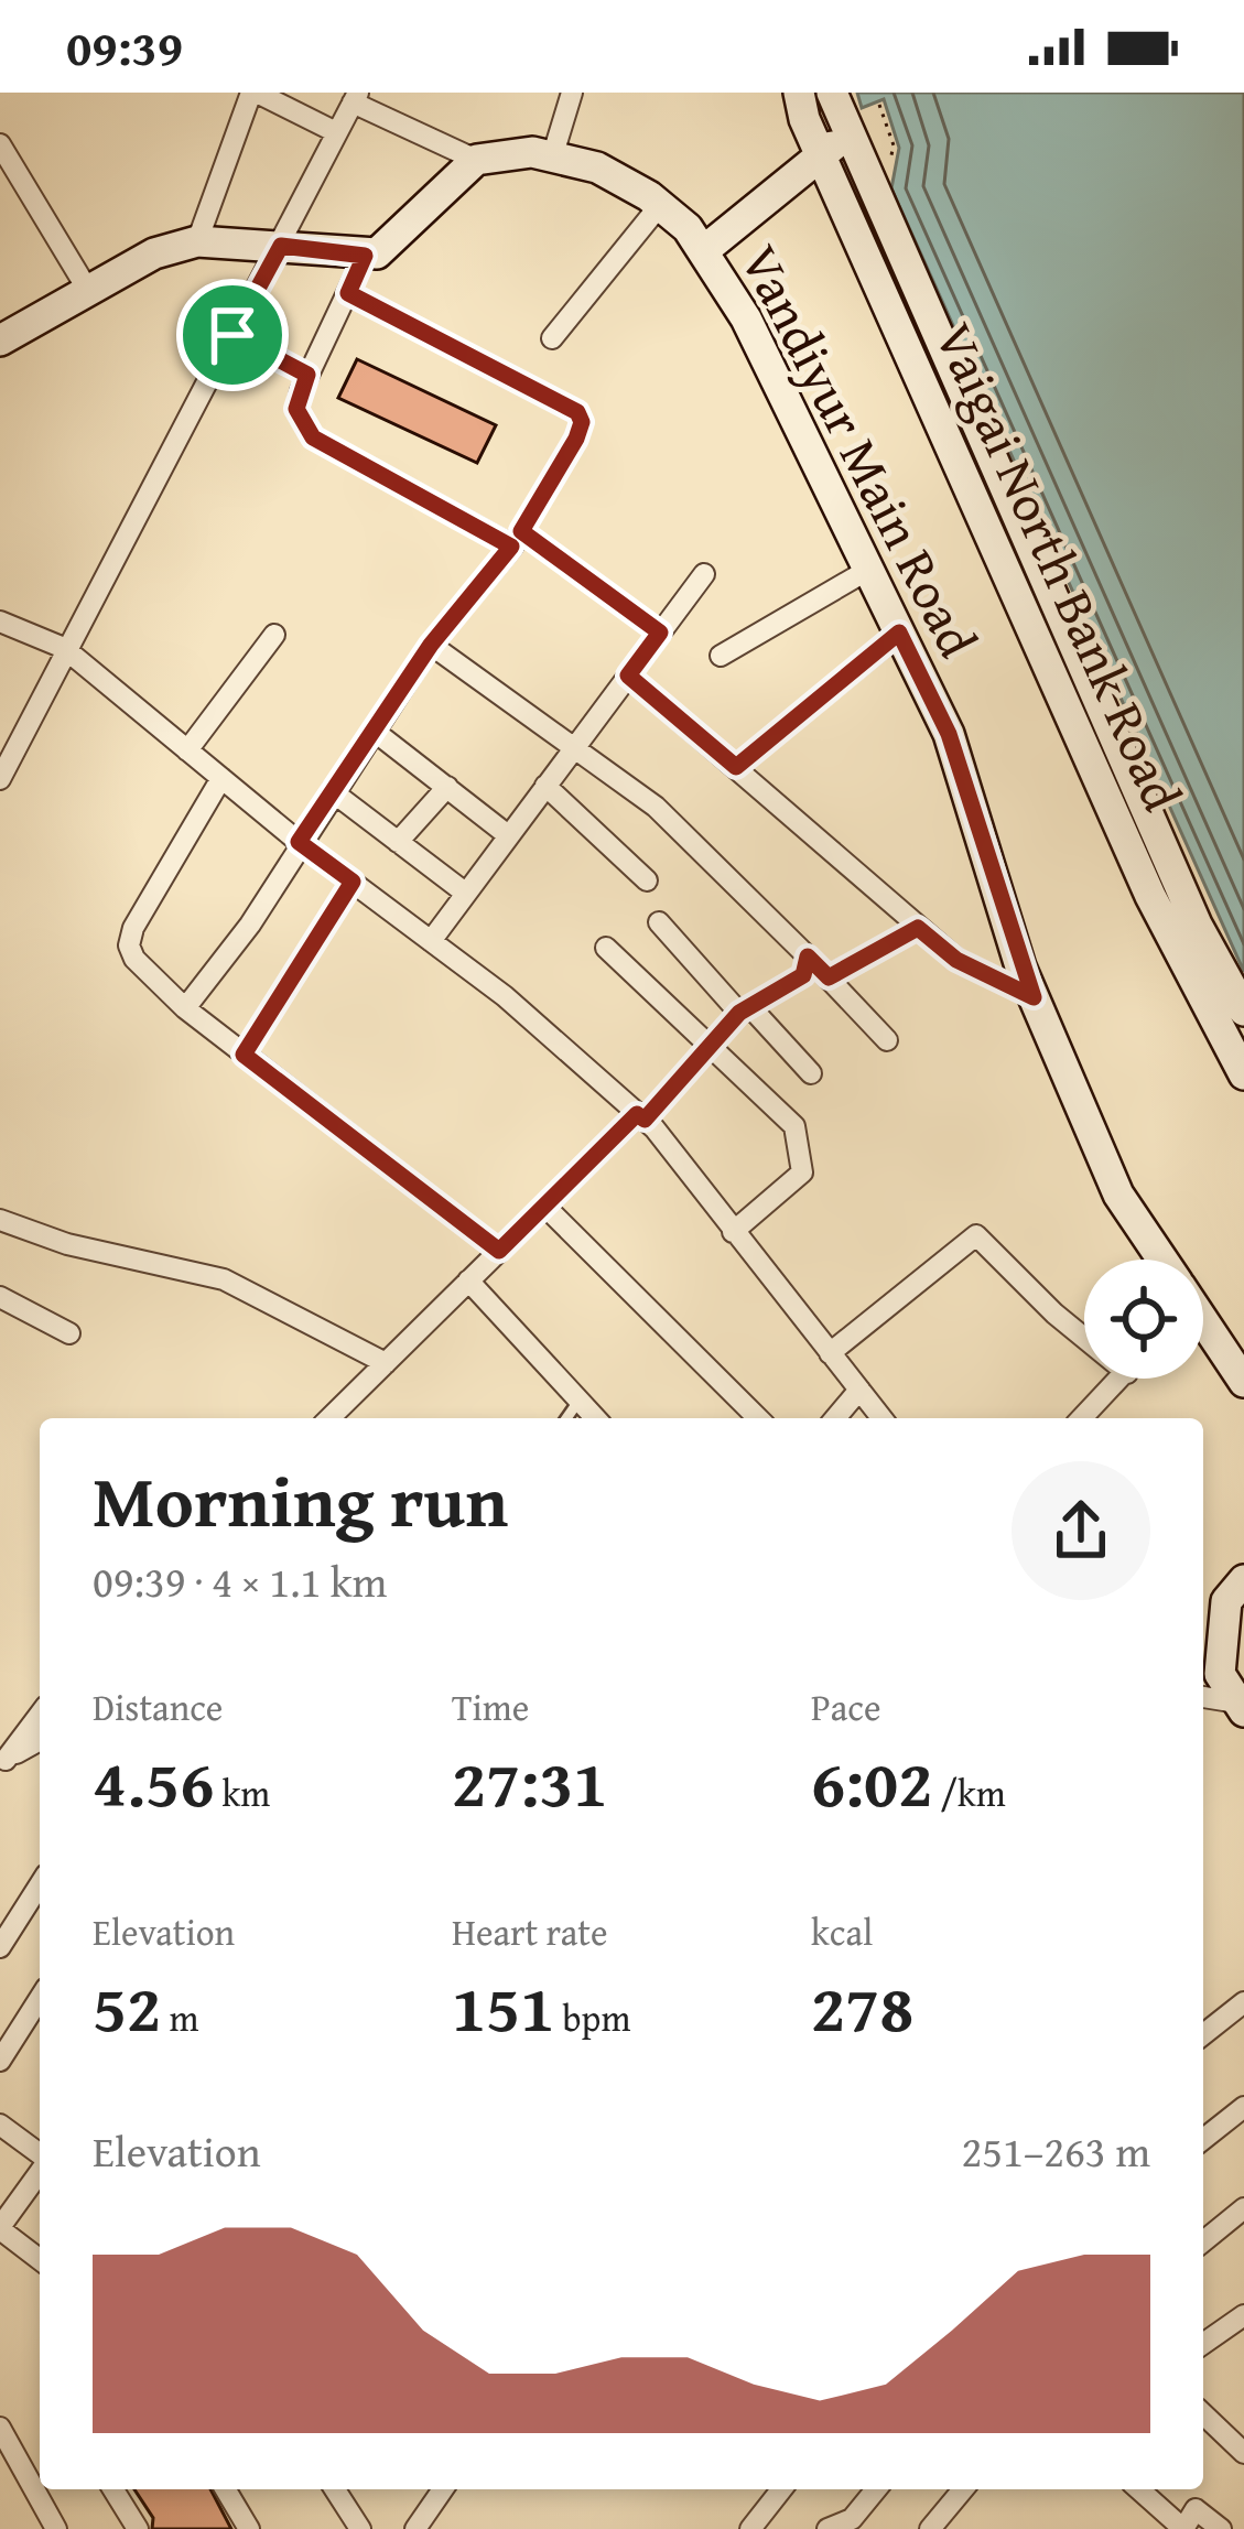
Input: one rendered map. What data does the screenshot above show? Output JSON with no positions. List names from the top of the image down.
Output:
{
  "streets": {
    "street": ["Vandiyur Main Road", "Vaigai North Bank Road"]
  },
  "page": {
    "status": "09:39",
    "heading": ["Morning run", "09:39 · 4 × 1.1 km"],
    "stats": [
      ["Distance", "4.56 km"],
      ["Time", "27:31"],
      ["Pace", "6:02 /km"],
      ["Elevation", "52 m"],
      ["Heart rate", "151 bpm"],
      ["kcal", "278"]
    ],
    "chart": ["Elevation", "251–263 m"]
  }
}
